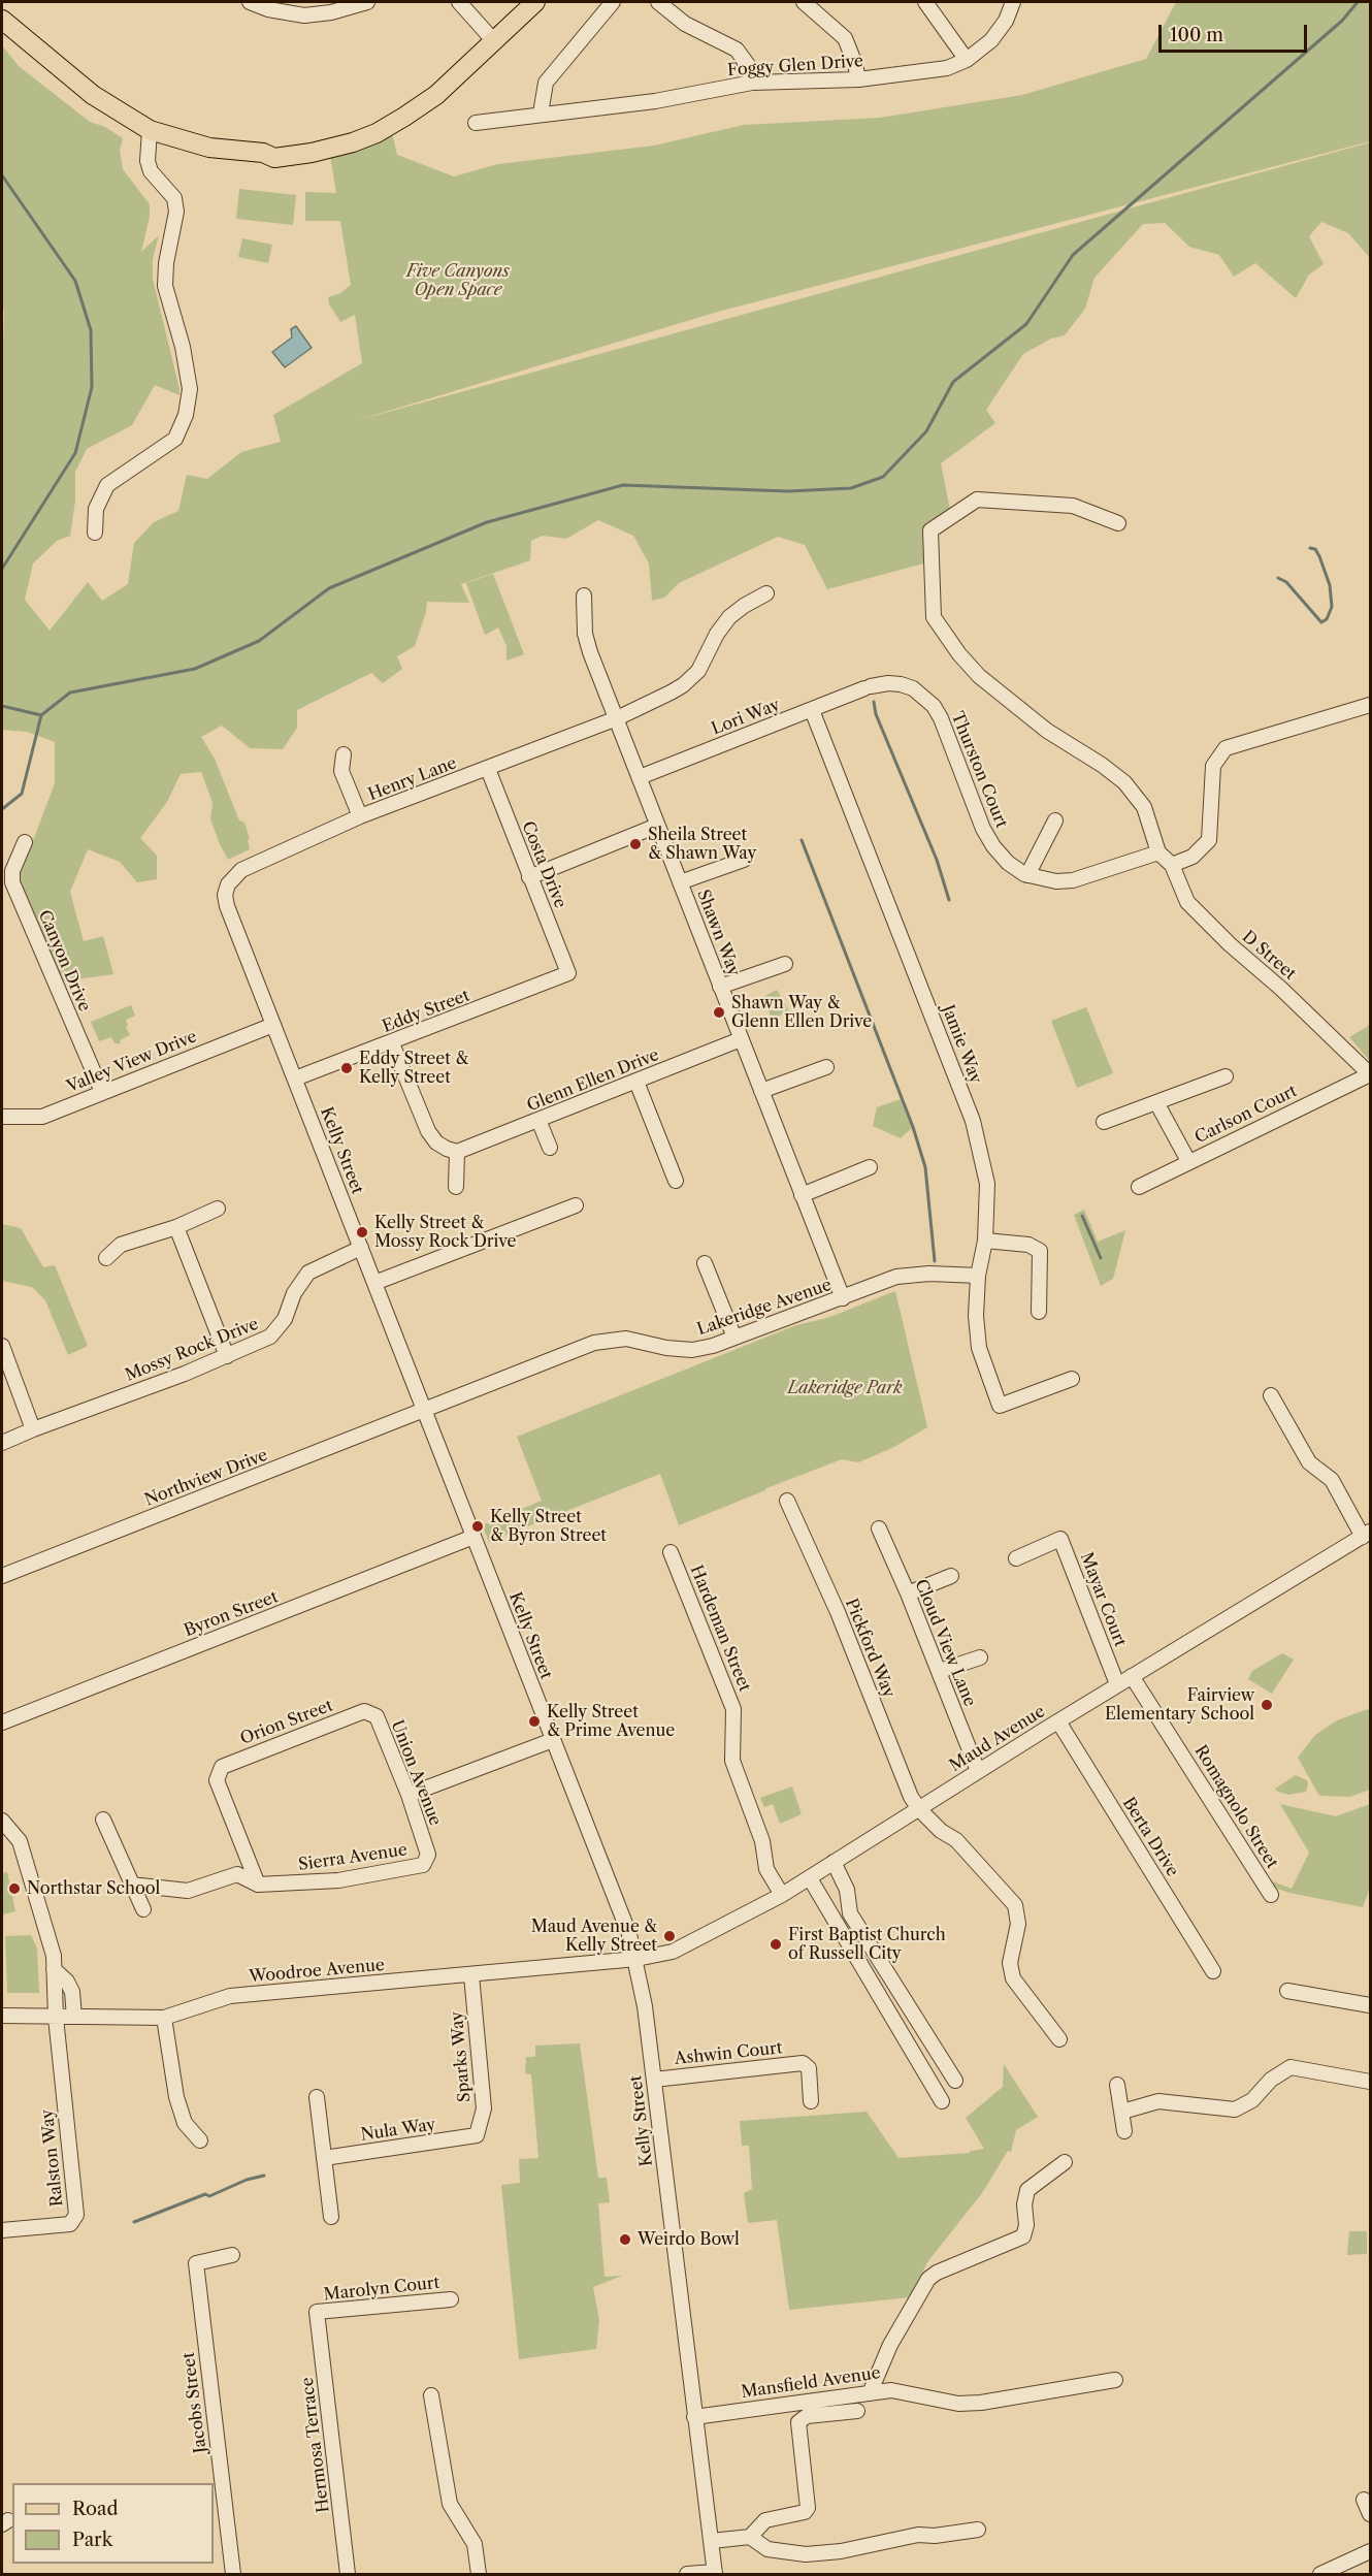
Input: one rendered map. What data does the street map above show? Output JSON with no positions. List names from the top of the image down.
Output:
{
  "streets": {
    "street": [
      "Foggy Glen Drive",
      "Lori Way",
      "Thurston Court",
      "Henry Lane",
      "Costa Drive",
      "Shawn Way",
      "D Street",
      "Canyon Drive",
      "Eddy Street",
      "Jamie Way",
      "Valley View Drive",
      "Glenn Ellen Drive",
      "Carlson Court",
      "Kelly Street",
      "Lakeridge Avenue",
      "Mossy Rock Drive",
      "Northview Drive",
      "Mayar Court",
      "Byron Street",
      "Hardeman Street",
      "Cloud View Lane",
      "Pickford Way",
      "Orion Street",
      "Maud Avenue",
      "Union Avenue",
      "Romagnolo Street",
      "Berta Drive",
      "Sierra Avenue",
      "Woodroe Avenue",
      "Ashwin Court",
      "Sparks Way",
      "Nula Way",
      "Ralston Way",
      "Marolyn Court",
      "Mansfield Avenue",
      "Jacobs Street",
      "Hermosa Terrace"
    ]
  },
  "crossings": [
    ["Lori Way", "Thurston Court"],
    ["Lori Way", "Shawn Way"],
    ["Lori Way", "Jamie Way"],
    ["Thurston Court", "D Street"],
    ["Henry Lane", "Costa Drive"],
    ["Henry Lane", "Shawn Way"],
    ["Henry Lane", "Kelly Street"],
    ["Costa Drive", "Eddy Street"],
    ["Shawn Way", "Glenn Ellen Drive"],
    ["Shawn Way", "Lakeridge Avenue"],
    ["D Street", "Carlson Court"],
    ["Canyon Drive", "Valley View Drive"],
    ["Eddy Street", "Kelly Street"],
    ["Jamie Way", "Lakeridge Avenue"],
    ["Valley View Drive", "Kelly Street"],
    ["Kelly Street", "Lakeridge Avenue"],
    ["Kelly Street", "Mossy Rock Drive"],
    ["Kelly Street", "Northview Drive"],
    ["Kelly Street", "Byron Street"],
    ["Kelly Street", "Maud Avenue"],
    ["Kelly Street", "Woodroe Avenue"],
    ["Kelly Street", "Ashwin Court"],
    ["Kelly Street", "Mansfield Avenue"],
    ["Lakeridge Avenue", "Northview Drive"],
    ["Mayar Court", "Maud Avenue"],
    ["Hardeman Street", "Maud Avenue"],
    ["Cloud View Lane", "Maud Avenue"],
    ["Pickford Way", "Maud Avenue"],
    ["Orion Street", "Union Avenue"],
    ["Orion Street", "Sierra Avenue"],
    ["Maud Avenue", "Romagnolo Street"],
    ["Maud Avenue", "Berta Drive"],
    ["Maud Avenue", "Woodroe Avenue"],
    ["Union Avenue", "Sierra Avenue"],
    ["Woodroe Avenue", "Sparks Way"],
    ["Woodroe Avenue", "Ralston Way"],
    ["Sparks Way", "Nula Way"],
    ["Marolyn Court", "Hermosa Terrace"]
  ],
  "parks": ["Five Canyons Open Space", "Lakeridge Park"],
  "places": [
    "Sheila Street & Shawn Way",
    "Shawn Way & Glenn Ellen Drive",
    "Eddy Street & Kelly Street",
    "Kelly Street & Mossy Rock Drive",
    "Kelly Street & Byron Street",
    "Fairview Elementary School",
    "Kelly Street & Prime Avenue",
    "Northstar School",
    "Maud Avenue & Kelly Street",
    "First Baptist Church of Russell City",
    "Weirdo Bowl"
  ],
  "legend": ["Road", "Park"],
  "scale_bar": "100 m"
}
